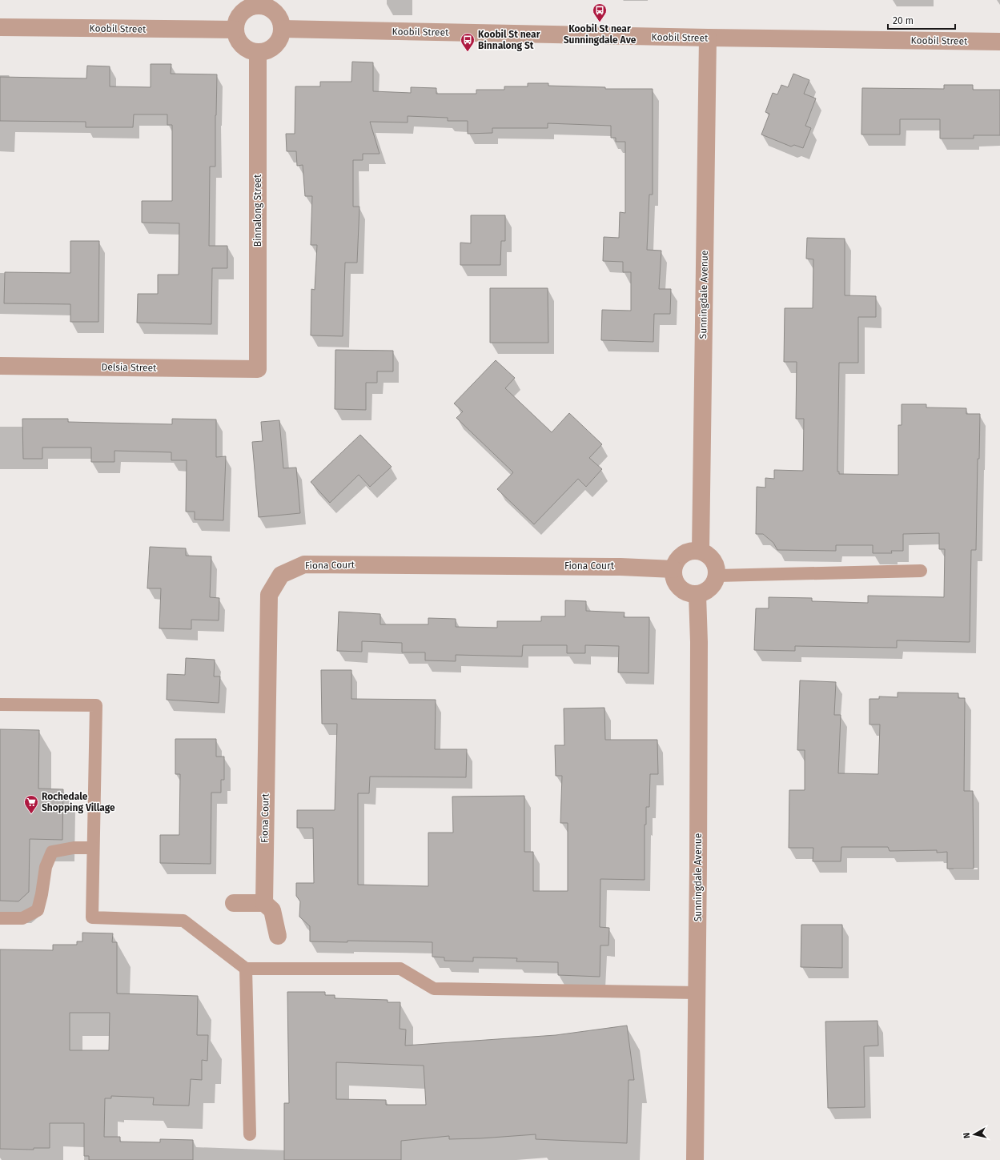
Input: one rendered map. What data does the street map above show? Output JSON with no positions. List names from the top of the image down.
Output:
{
  "streets": {
    "street": [
      "Koobil Street",
      "Binnalong Street",
      "Sunningdale Avenue",
      "Delsia Street",
      "Fiona Court"
    ]
  },
  "crossings": [
    ["Koobil Street", "Binnalong Street"],
    ["Koobil Street", "Sunningdale Avenue"],
    ["Binnalong Street", "Delsia Street"],
    ["Sunningdale Avenue", "Fiona Court"]
  ],
  "places": {
    "bus stop": ["Koobil St near Sunningdale Ave", "Koobil St near Binnalong St"],
    "supermarket": ["Rochedale Shopping Village"]
  },
  "scale_bar": "20 m",
  "north": "left"
}
